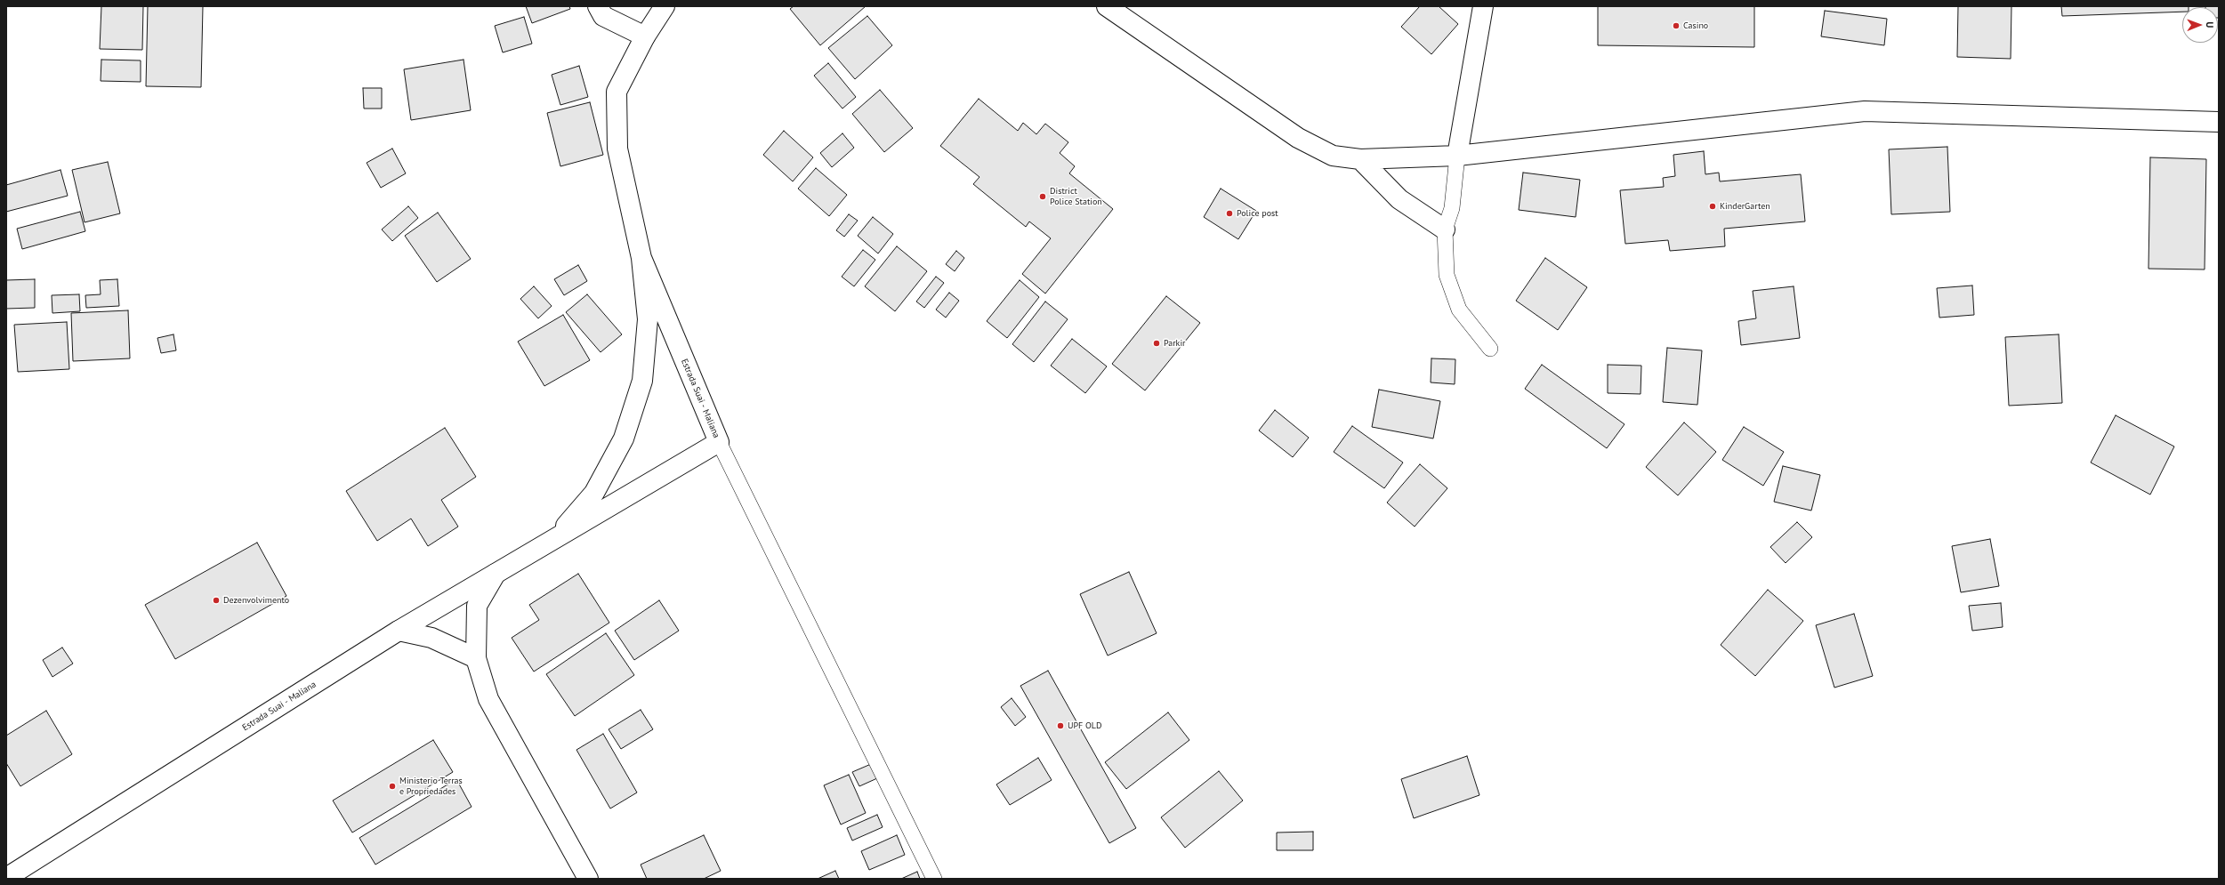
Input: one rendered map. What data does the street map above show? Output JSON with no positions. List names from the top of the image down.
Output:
{
  "streets": {
    "street": ["Estrada Suai - Maliana"]
  },
  "places": [
    "Casino",
    "District Police Station",
    "KinderGarten",
    "Police post",
    "Parkir",
    "Dezenvolvimento",
    "UPF OLD",
    "Ministerio Terras e Propriedades"
  ],
  "north": "right"
}
